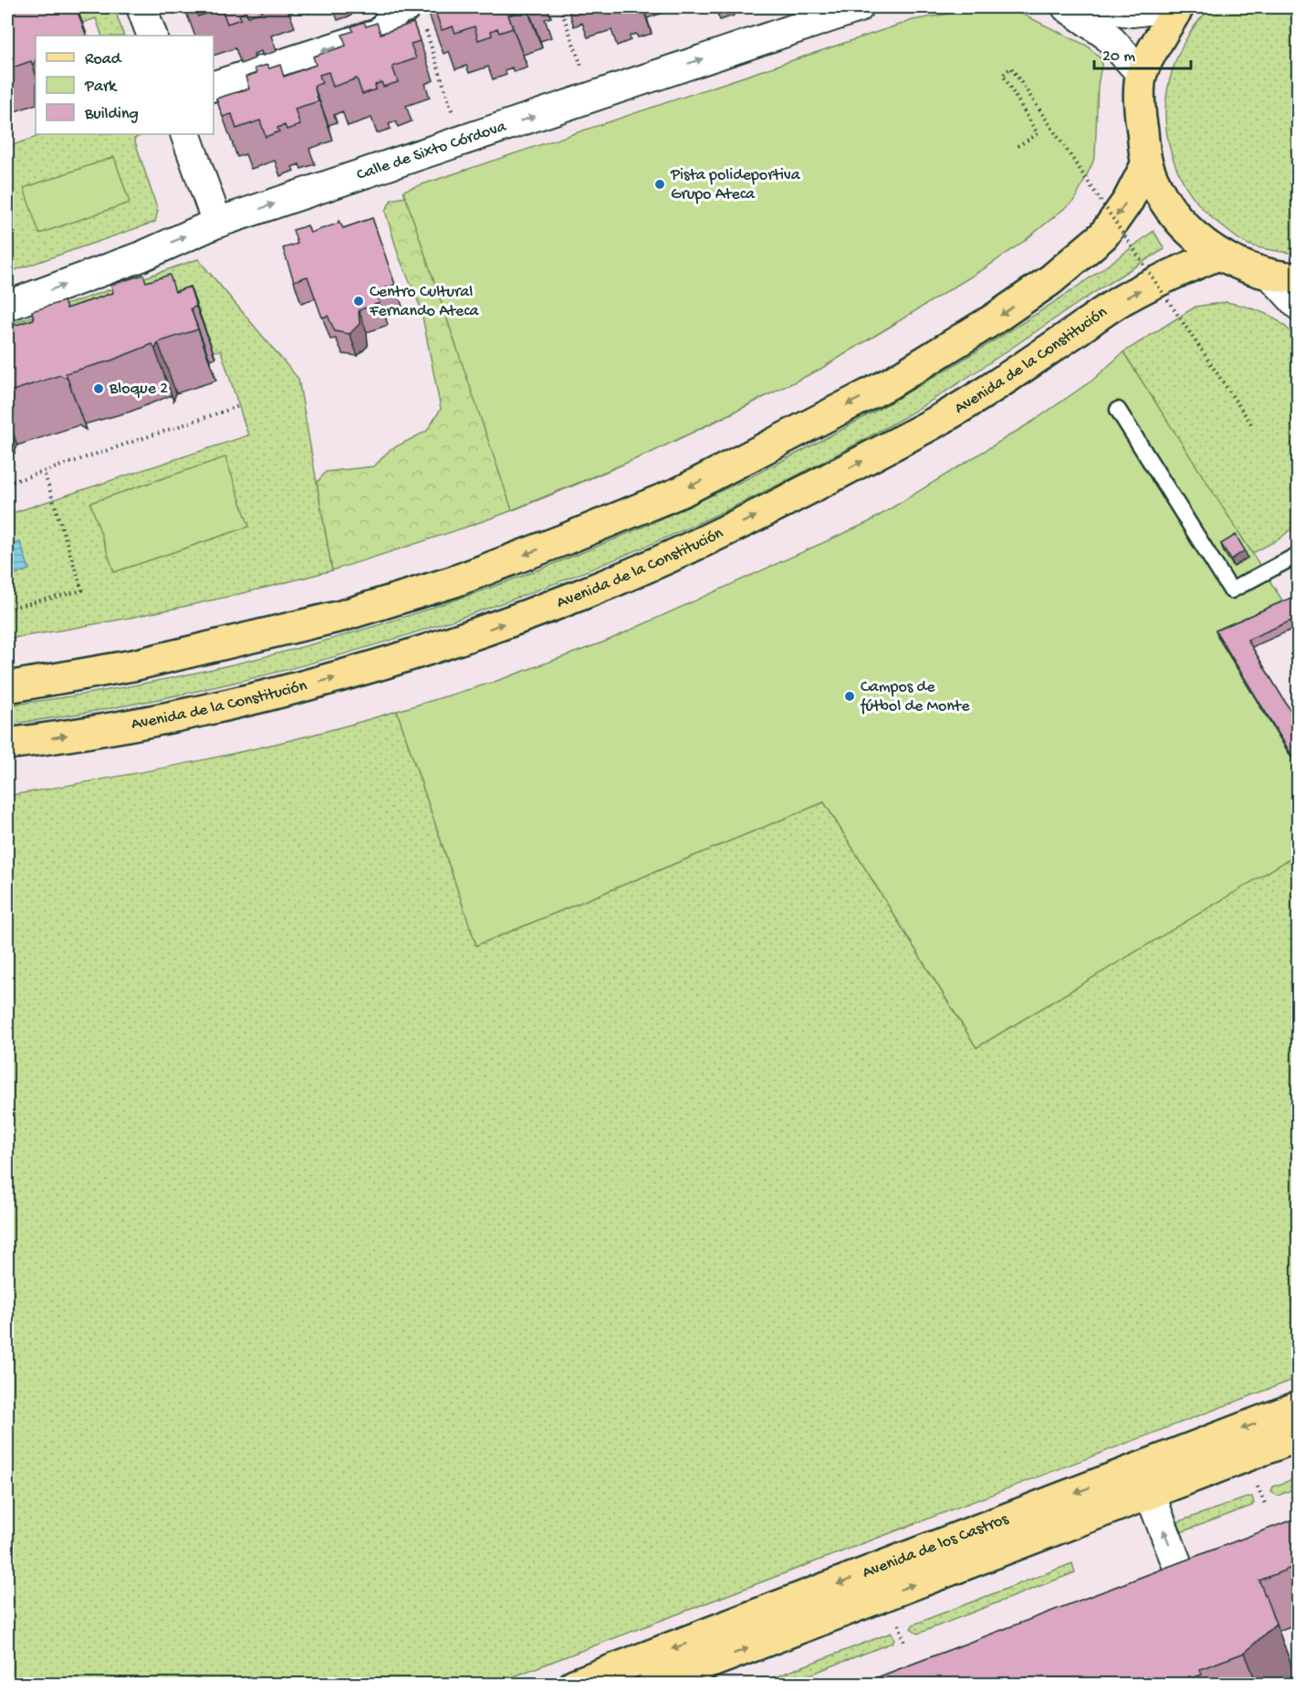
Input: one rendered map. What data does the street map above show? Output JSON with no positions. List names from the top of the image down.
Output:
{
  "streets": {
    "main road": ["Avenida de la Constitución", "Avenida de los Castros"],
    "street": ["Calle de Sixto Córdova"]
  },
  "one_way": ["Calle de Sixto Córdova"],
  "places": [
    "Pista polideportiva Grupo Ateca",
    "Centro Cultural Fernando Ateca",
    "Bloque 2",
    "Campos de fútbol de Monte"
  ],
  "legend": ["Road", "Park", "Building"],
  "scale_bar": "20 m"
}
